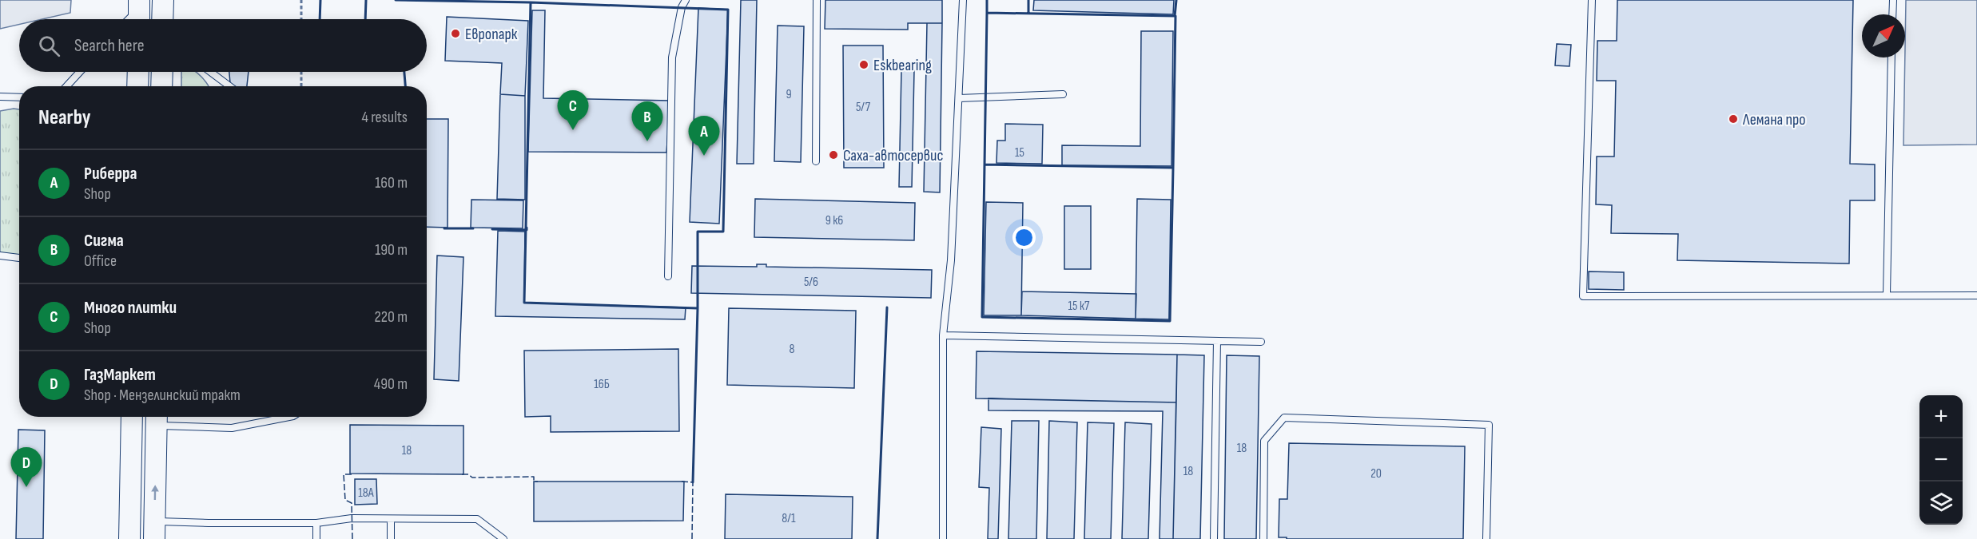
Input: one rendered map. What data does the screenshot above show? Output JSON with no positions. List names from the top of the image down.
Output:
{
  "places": [
    "Европарк",
    "Eskbearing",
    "Лемана про",
    "Саха-автосервис"
  ],
  "house_numbers": [
    "9",
    "5/7",
    "15",
    "9 к6",
    "5/6",
    "15 к7",
    "8",
    "16Б",
    "18",
    "18",
    "18",
    "20",
    "18А",
    "8/1"
  ],
  "north": "top right",
  "page": {
    "search": "Search here",
    "heading": ["Nearby", "4 results"],
    "pins": [
      "C",
      "B",
      "A",
      "D"
    ],
    "list": [
      {
        "mark": "A",
        "name": "Риберра",
        "note": "Shop",
        "value": "160 m"
      },
      {
        "mark": "B",
        "name": "Сигма",
        "note": "Office",
        "value": "190 m"
      },
      {
        "mark": "C",
        "name": "Много плитки",
        "note": "Shop",
        "value": "220 m"
      },
      {
        "mark": "D",
        "name": "ГазМаркет",
        "note": "Shop · Мензелинский тракт",
        "value": "490 m"
      }
    ],
    "map_buttons": ["+", "−"]
  }
}
